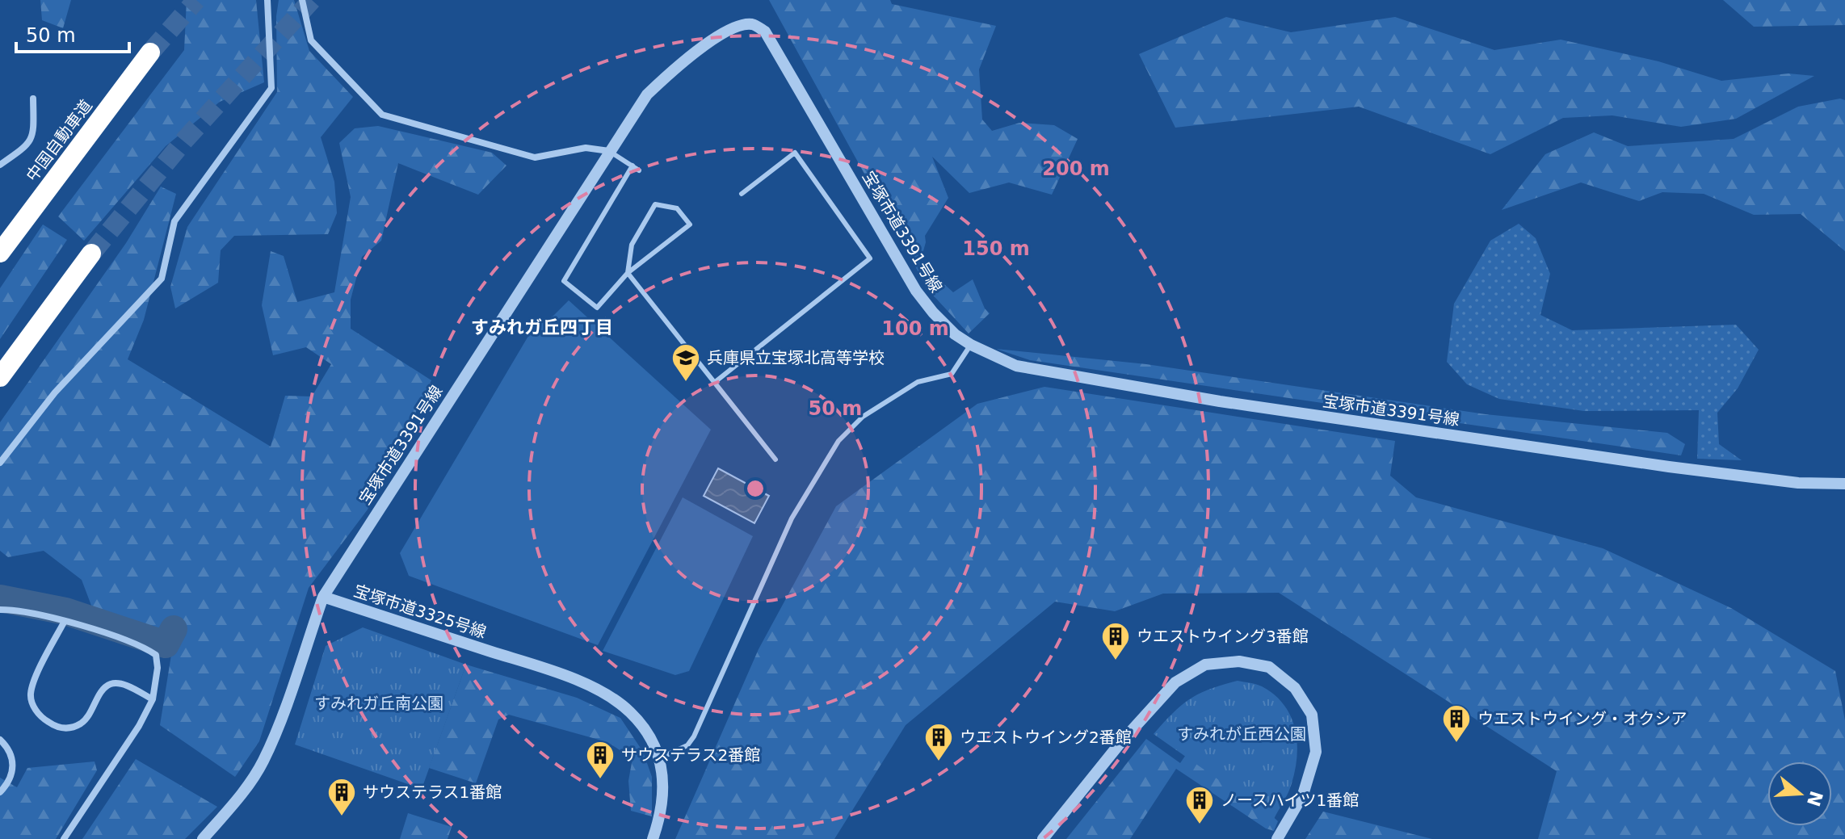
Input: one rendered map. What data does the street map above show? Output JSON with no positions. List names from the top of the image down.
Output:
{
  "streets": {
    "highway": ["中国自動車道"],
    "street": ["宝塚市道3391号線", "宝塚市道3325号線"]
  },
  "crossings": [
    ["宝塚市道3391号線", "宝塚市道3325号線"]
  ],
  "districts": ["すみれガ丘四丁目"],
  "parks": ["すみれガ丘南公園", "すみれが丘西公園"],
  "places": {
    "school or university": ["兵庫県立宝塚北高等学校"],
    "building": [
      "ウエストウイング3番館",
      "ウエストウイング・オクシア",
      "ウエストウイング2番館",
      "サウステラス2番館",
      "サウステラス1番館",
      "ノースハイツ1番館"
    ]
  },
  "scale_bar": "50 m",
  "north": "right",
  "rings": [
    "200 m",
    "150 m",
    "100 m",
    "50 m"
  ]
}
